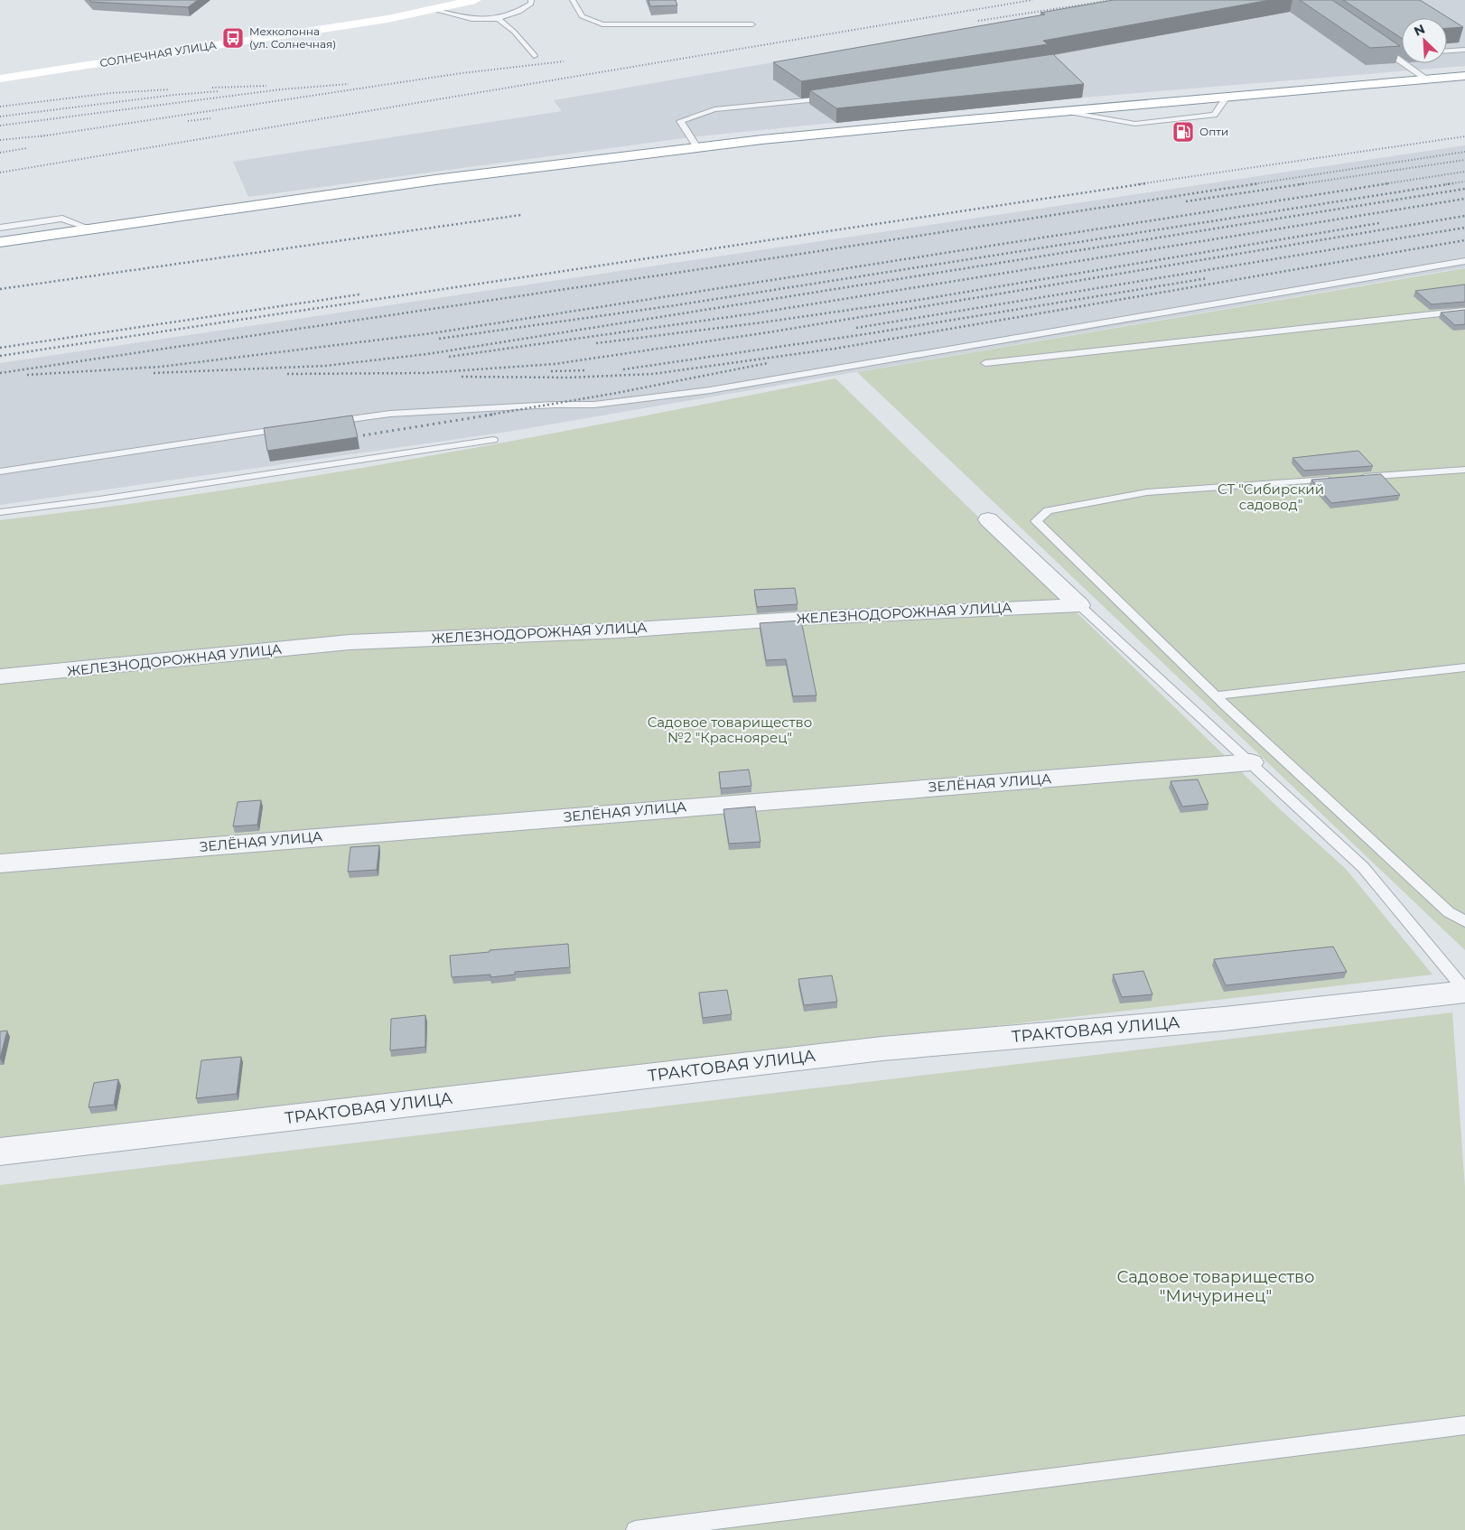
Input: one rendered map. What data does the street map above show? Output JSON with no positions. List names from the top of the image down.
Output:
{
  "streets": {
    "main road": ["СОЛНЕЧНАЯ УЛИЦА"],
    "street": ["ЖЕЛЕЗНОДОРОЖНАЯ УЛИЦА", "ЗЕЛЁНАЯ УЛИЦА", "ТРАКТОВАЯ УЛИЦА"]
  },
  "parks": ["СТ \"Сибирский садовод\"", "Садовое товарищество №2 \"Красноярец\"", "Садовое товарищество \"Мичуринец\""],
  "places": {
    "bus stop": ["Мехколонна (ул. Солнечная)"],
    "fuel station": ["Опти"]
  },
  "north": "top left"
}
